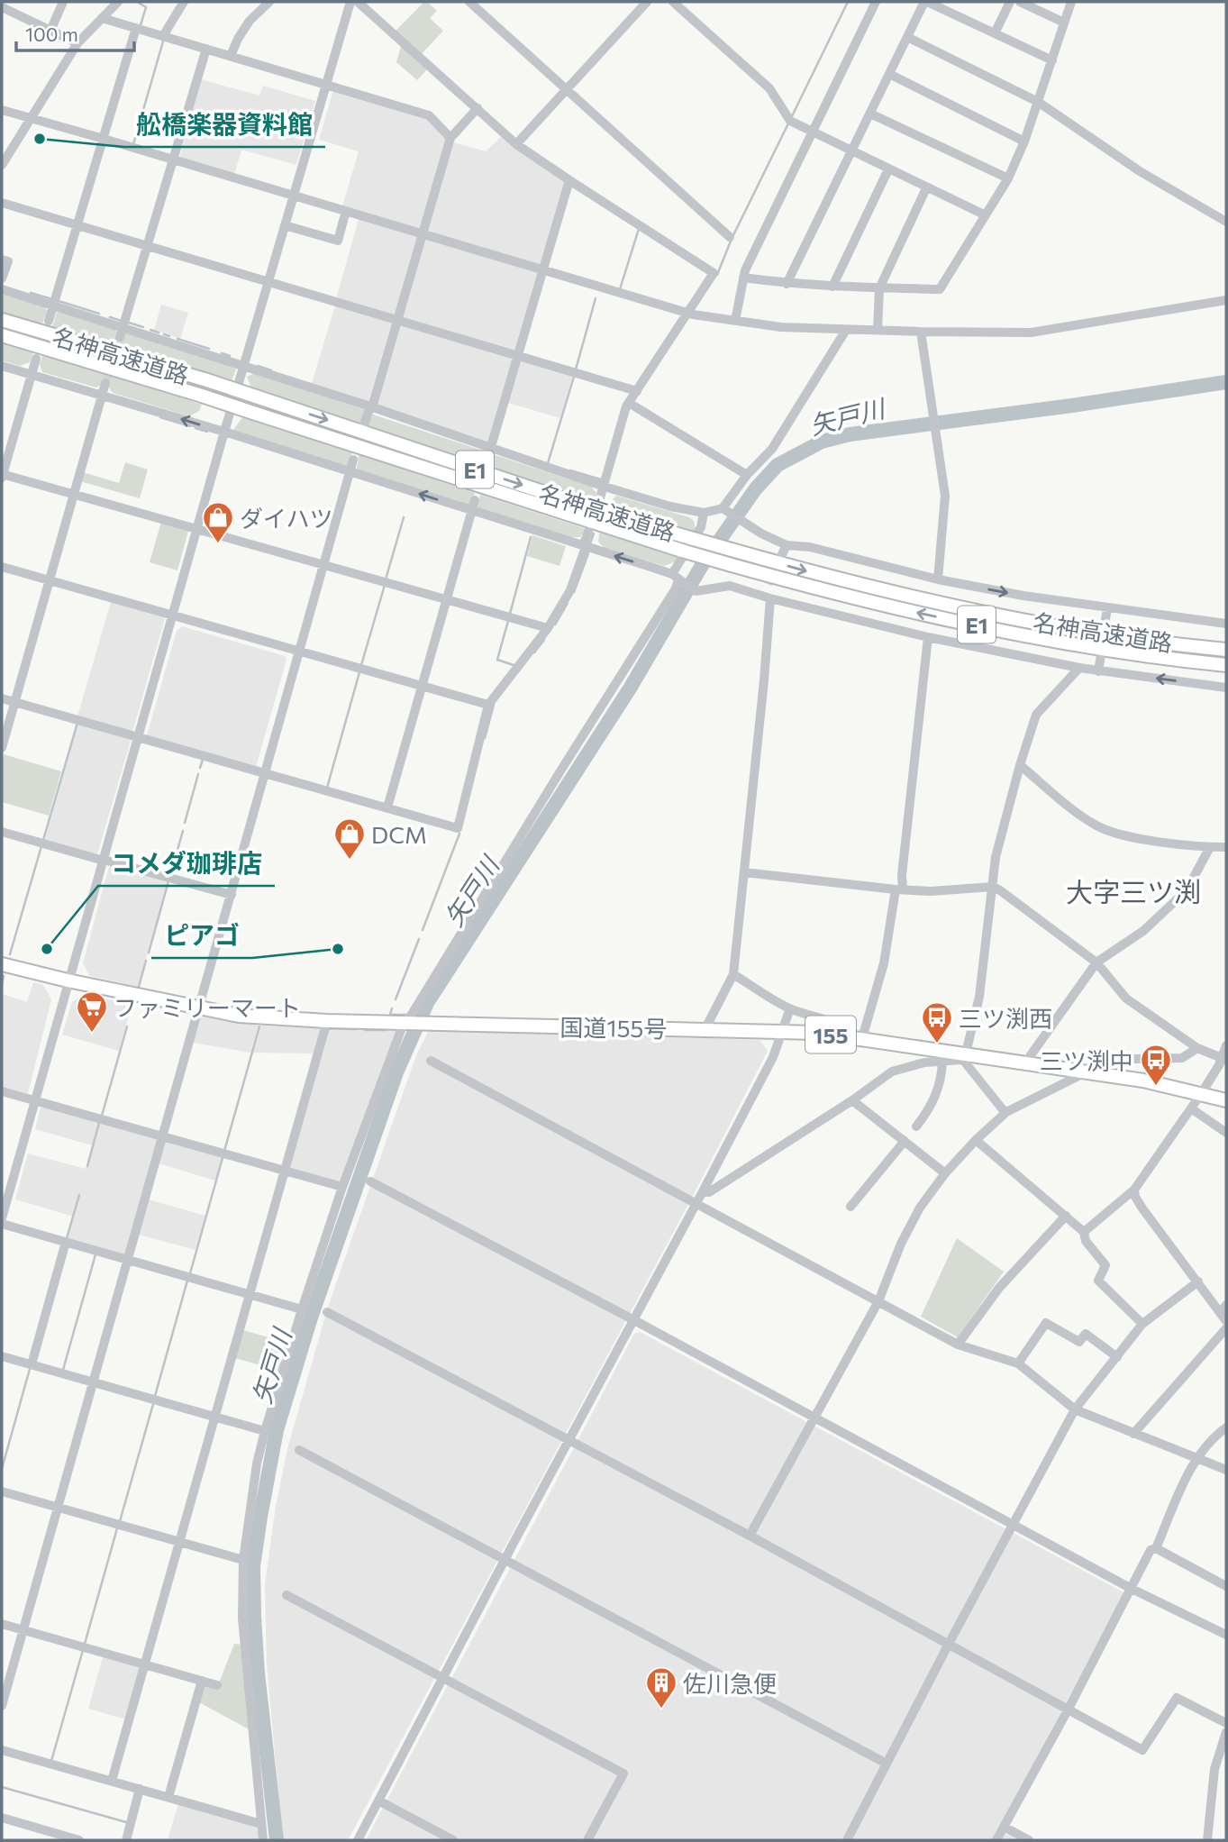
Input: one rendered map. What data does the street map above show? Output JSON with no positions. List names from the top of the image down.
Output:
{
  "streets": {
    "highway": [
      "名神高速道路",
      "E1",
      "国道155号",
      "155"
    ]
  },
  "districts": ["大字三ツ渕"],
  "water": ["矢戸川"],
  "places": {
    "other": ["舩橋楽器資料館", "コメダ珈琲店", "ピアゴ"],
    "shop": ["ダイハツ", "DCM"],
    "supermarket": ["ファミリーマート"],
    "bus stop": ["三ツ渕西", "三ツ渕中"],
    "building": ["佐川急便"]
  },
  "scale_bar": "100 m"
}
